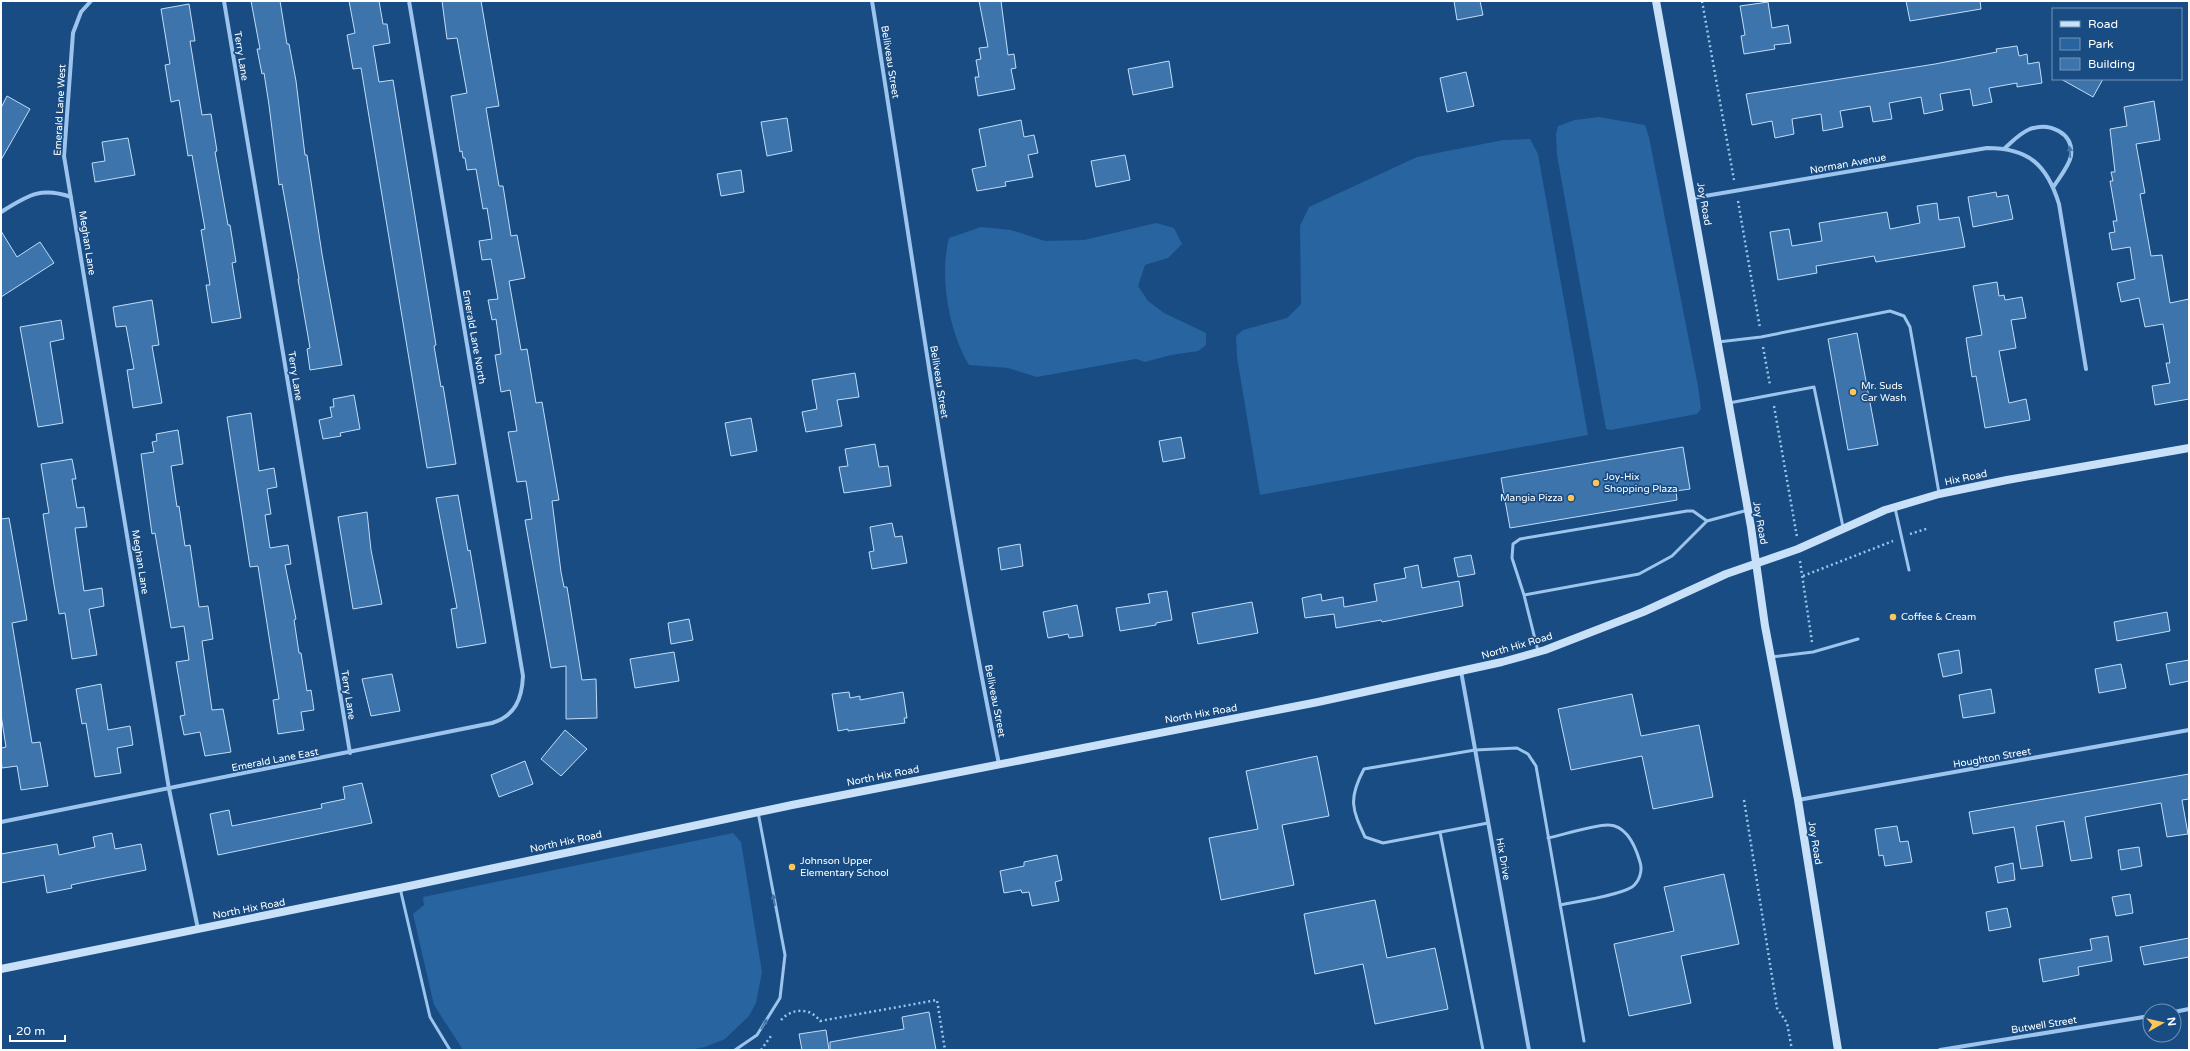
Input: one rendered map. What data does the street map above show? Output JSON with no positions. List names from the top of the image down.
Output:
{
  "streets": {
    "street": [
      "Terry Lane",
      "Belliveau Street",
      "Emerald Lane West",
      "Norman Avenue",
      "Joy Road",
      "Meghan Lane",
      "Emerald Lane North",
      "Hix Road",
      "North Hix Road",
      "Houghton Street",
      "Emerald Lane East",
      "Hix Drive",
      "Butwell Street"
    ]
  },
  "crossings": [
    ["Terry Lane", "Emerald Lane East"],
    ["Belliveau Street", "North Hix Road"],
    ["Emerald Lane West", "Meghan Lane"],
    ["Norman Avenue", "Joy Road"],
    ["Joy Road", "Hix Road"],
    ["Joy Road", "North Hix Road"],
    ["Joy Road", "Houghton Street"],
    ["Meghan Lane", "North Hix Road"],
    ["Meghan Lane", "Emerald Lane East"],
    ["Emerald Lane North", "Emerald Lane East"],
    ["Hix Road", "North Hix Road"],
    ["North Hix Road", "Hix Drive"]
  ],
  "places": [
    "Mr. Suds Car Wash",
    "Joy-Hix Shopping Plaza",
    "Mangia Pizza",
    "Coffee & Cream",
    "Johnson Upper Elementary School"
  ],
  "legend": ["Road", "Park", "Building"],
  "scale_bar": "20 m",
  "north": "right"
}
